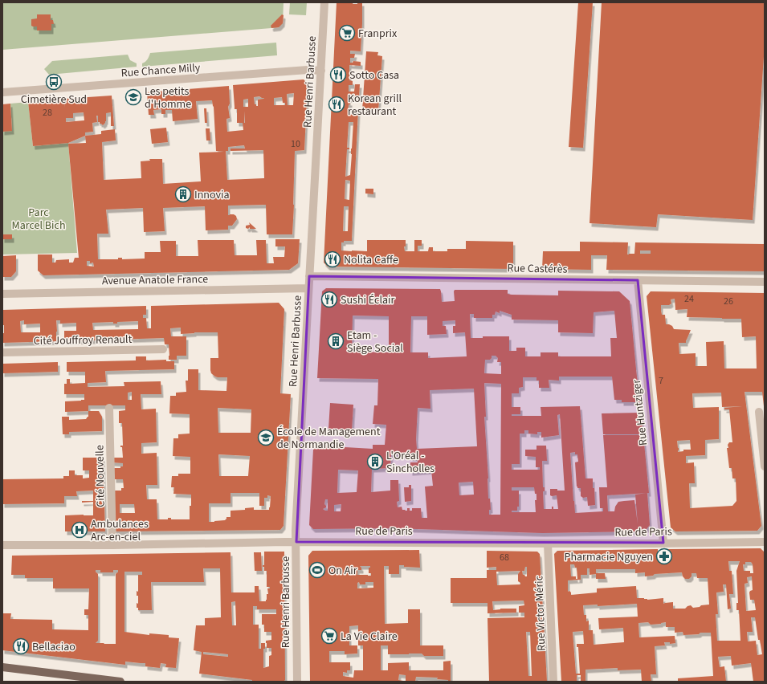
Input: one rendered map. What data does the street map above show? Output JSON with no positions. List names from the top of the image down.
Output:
{
  "streets": {
    "street": [
      "Rue Chance Milly",
      "Rue Henri Barbusse",
      "Rue Castérès",
      "Avenue Anatole France",
      "Cité Jouffroy Renault",
      "Rue Huntziger",
      "Cité Nouvelle",
      "Rue de Paris",
      "Rue Victor Méric"
    ]
  },
  "crossings": [
    ["Rue Chance Milly", "Rue Henri Barbusse"],
    ["Rue Henri Barbusse", "Rue Castérès"],
    ["Rue Henri Barbusse", "Avenue Anatole France"],
    ["Rue Henri Barbusse", "Rue de Paris"],
    ["Rue Castérès", "Rue Huntziger"],
    ["Rue Huntziger", "Rue de Paris"],
    ["Cité Nouvelle", "Rue de Paris"],
    ["Rue de Paris", "Rue Victor Méric"]
  ],
  "parks": ["Parc Marcel Bich"],
  "places": {
    "supermarket": ["Franprix", "La Vie Claire"],
    "restaurant": [
      "Sotto Casa",
      "Korean grill restaurant",
      "Nolita Caffe",
      "Sushi Éclair",
      "Bellaciao"
    ],
    "bus stop": ["Cimetière Sud"],
    "school or university": ["Les petits d'Homme", "École de Management de Normandie"],
    "building": ["Innovia", "Etam - Siège Social", "L'Oréal - Sincholles"],
    "hospital": ["Ambulances Arc-en-ciel"],
    "pharmacy": ["Pharmacie Nguyen"],
    "sports": ["On Air"]
  },
  "house_numbers": [
    "28",
    "10",
    "24",
    "26",
    "7",
    "68"
  ]
}
